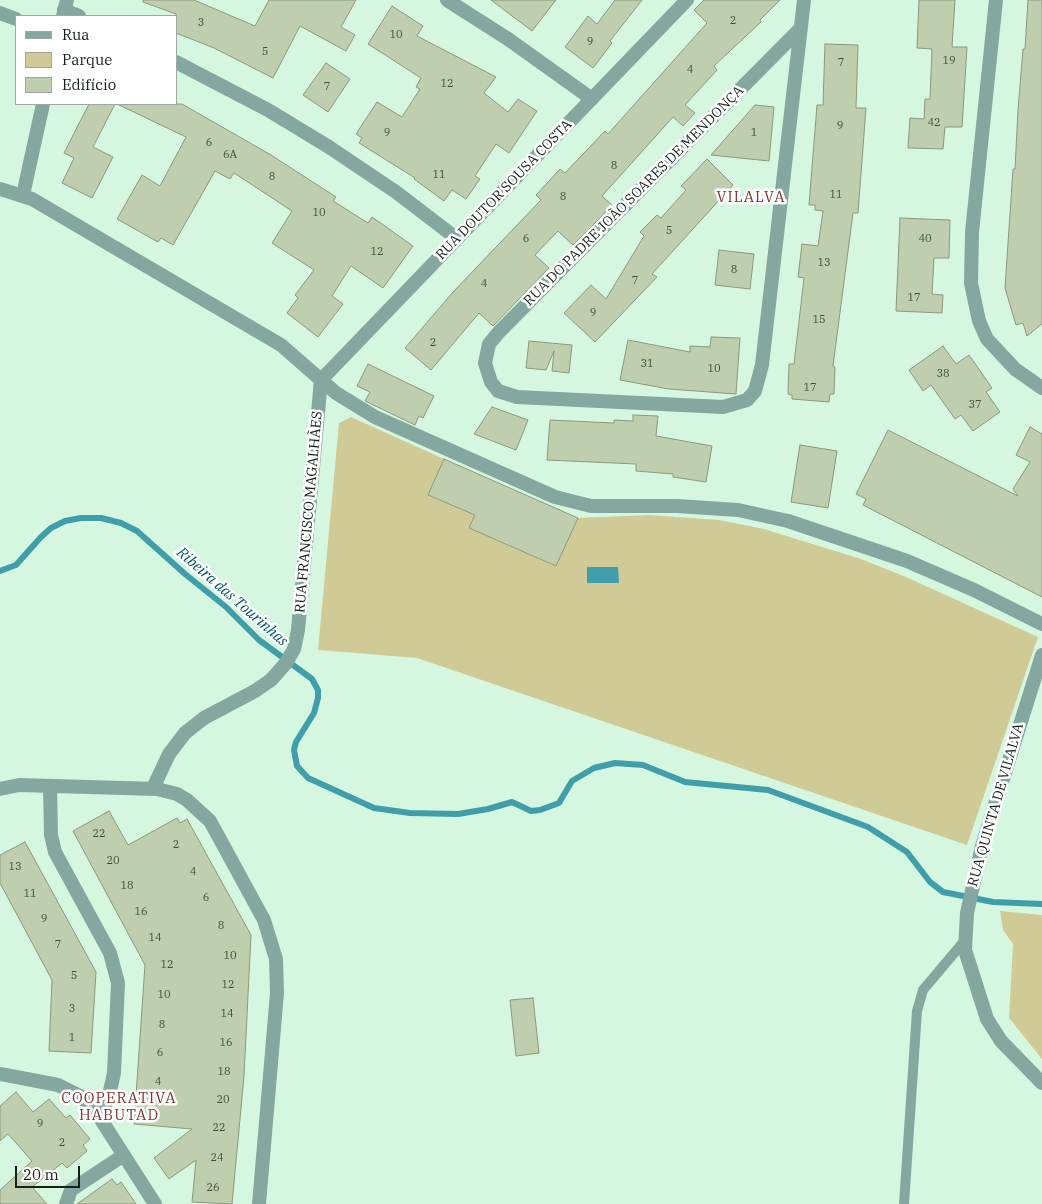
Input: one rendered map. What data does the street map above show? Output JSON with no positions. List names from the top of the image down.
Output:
{
  "streets": {
    "street": [
      "RUA DOUTOR SOUSA COSTA",
      "RUA DO PADRE JOÃO SOARES DE MENDONÇA",
      "RUA FRANCISCO MAGALHÃES",
      "RUA QUINTA DE VILALVA"
    ]
  },
  "crossings": [
    ["RUA DOUTOR SOUSA COSTA", "RUA FRANCISCO MAGALHÃES"]
  ],
  "districts": ["VILALVA", "COOPERATIVA HABUTAD"],
  "water": ["Ribeira das Tourinhas"],
  "house_numbers": [
    "2",
    "3",
    "10",
    "9",
    "5",
    "19",
    "7",
    "4",
    "12",
    "7",
    "42",
    "9",
    "9",
    "1",
    "6",
    "6A",
    "8",
    "11",
    "8",
    "11",
    "8",
    "10",
    "5",
    "6",
    "40",
    "12",
    "13",
    "8",
    "7",
    "4",
    "17",
    "9",
    "15",
    "2",
    "31",
    "10",
    "38",
    "17",
    "37",
    "22",
    "2",
    "20",
    "13",
    "4",
    "18",
    "11",
    "6",
    "16",
    "9",
    "8",
    "14",
    "7",
    "10",
    "12",
    "5",
    "12",
    "10",
    "3",
    "14",
    "8",
    "1",
    "16",
    "6",
    "18",
    "4",
    "20",
    "9",
    "22",
    "2",
    "24",
    "26"
  ],
  "legend": ["Rua", "Parque", "Edifício"],
  "scale_bar": "20 m"
}
